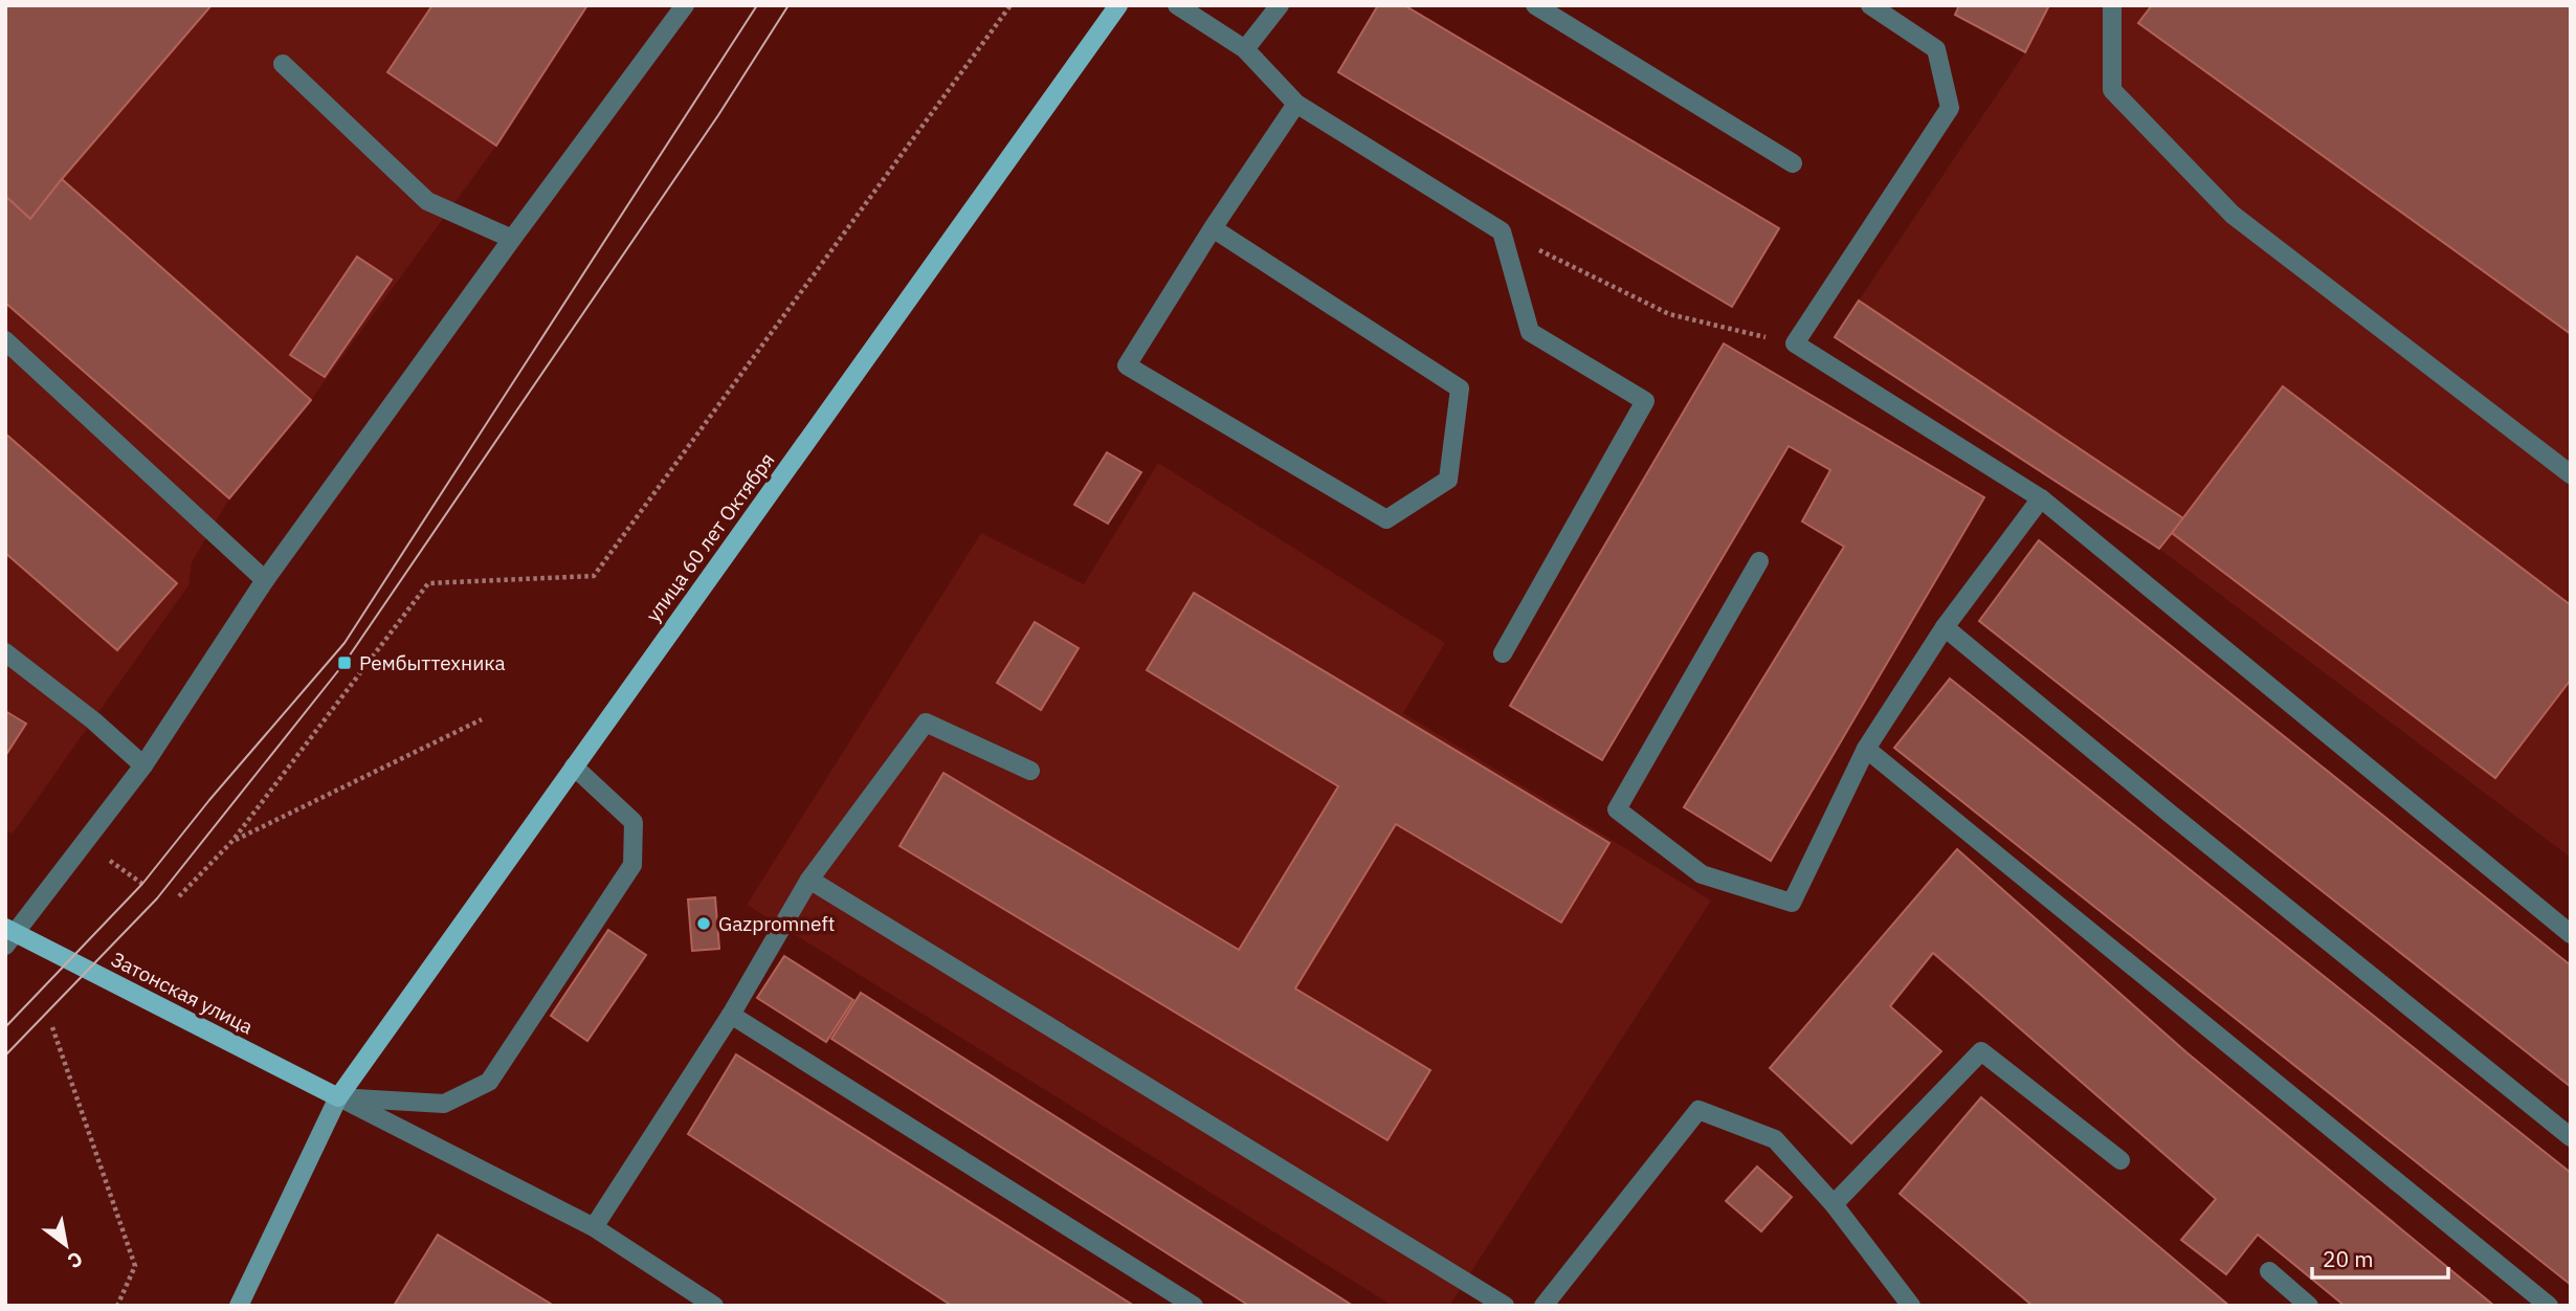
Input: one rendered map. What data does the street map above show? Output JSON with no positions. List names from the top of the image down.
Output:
{
  "streets": {
    "main road": ["улица 60 лет Октября", "Затонская улица"]
  },
  "crossings": [
    ["улица 60 лет Октября", "Затонская улица"]
  ],
  "places": {
    "transit": ["Рембыттехника"],
    "other": ["Gazpromneft"]
  },
  "scale_bar": "20 m",
  "north": "bottom right"
}
